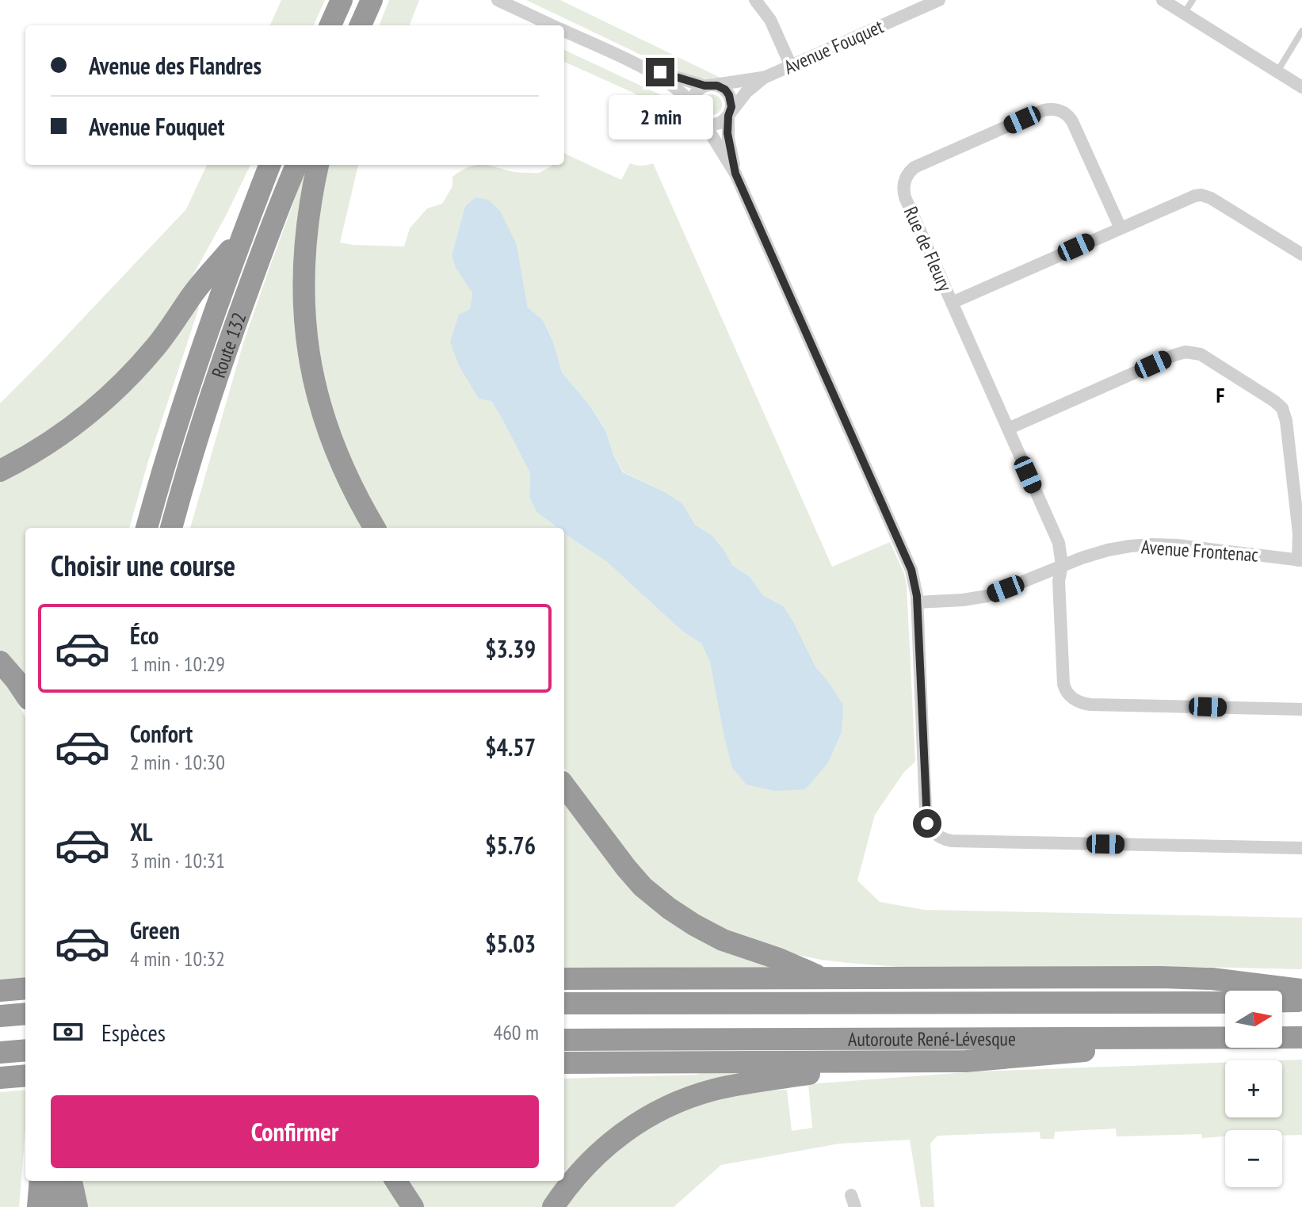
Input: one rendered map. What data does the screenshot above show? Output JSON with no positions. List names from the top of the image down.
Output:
{
  "streets": {
    "highway": ["Route 132", "Autoroute René-Lévesque"],
    "street": ["Avenue Fouquet", "Rue de Fleury", "Avenue Frontenac"]
  },
  "crossings": [
    ["Rue de Fleury", "Avenue Frontenac"]
  ],
  "districts": ["F"],
  "north": "right",
  "page": {
    "banner": ["Avenue des Flandres", "Avenue Fouquet"],
    "bubble": "2 min",
    "heading": "Choisir une course",
    "list": [
      {
        "name": "Éco",
        "note": "1 min · 10:29",
        "value": "$3.39"
      },
      {
        "name": "Confort",
        "note": "2 min · 10:30",
        "value": "$4.57"
      },
      {
        "name": "XL",
        "note": "3 min · 10:31",
        "value": "$5.76"
      },
      {
        "name": "Green",
        "note": "4 min · 10:32",
        "value": "$5.03"
      }
    ],
    "map_buttons": ["+", "−"],
    "pay": ["Espèces", "460 m"],
    "buttons": "Confirmer"
  }
}
